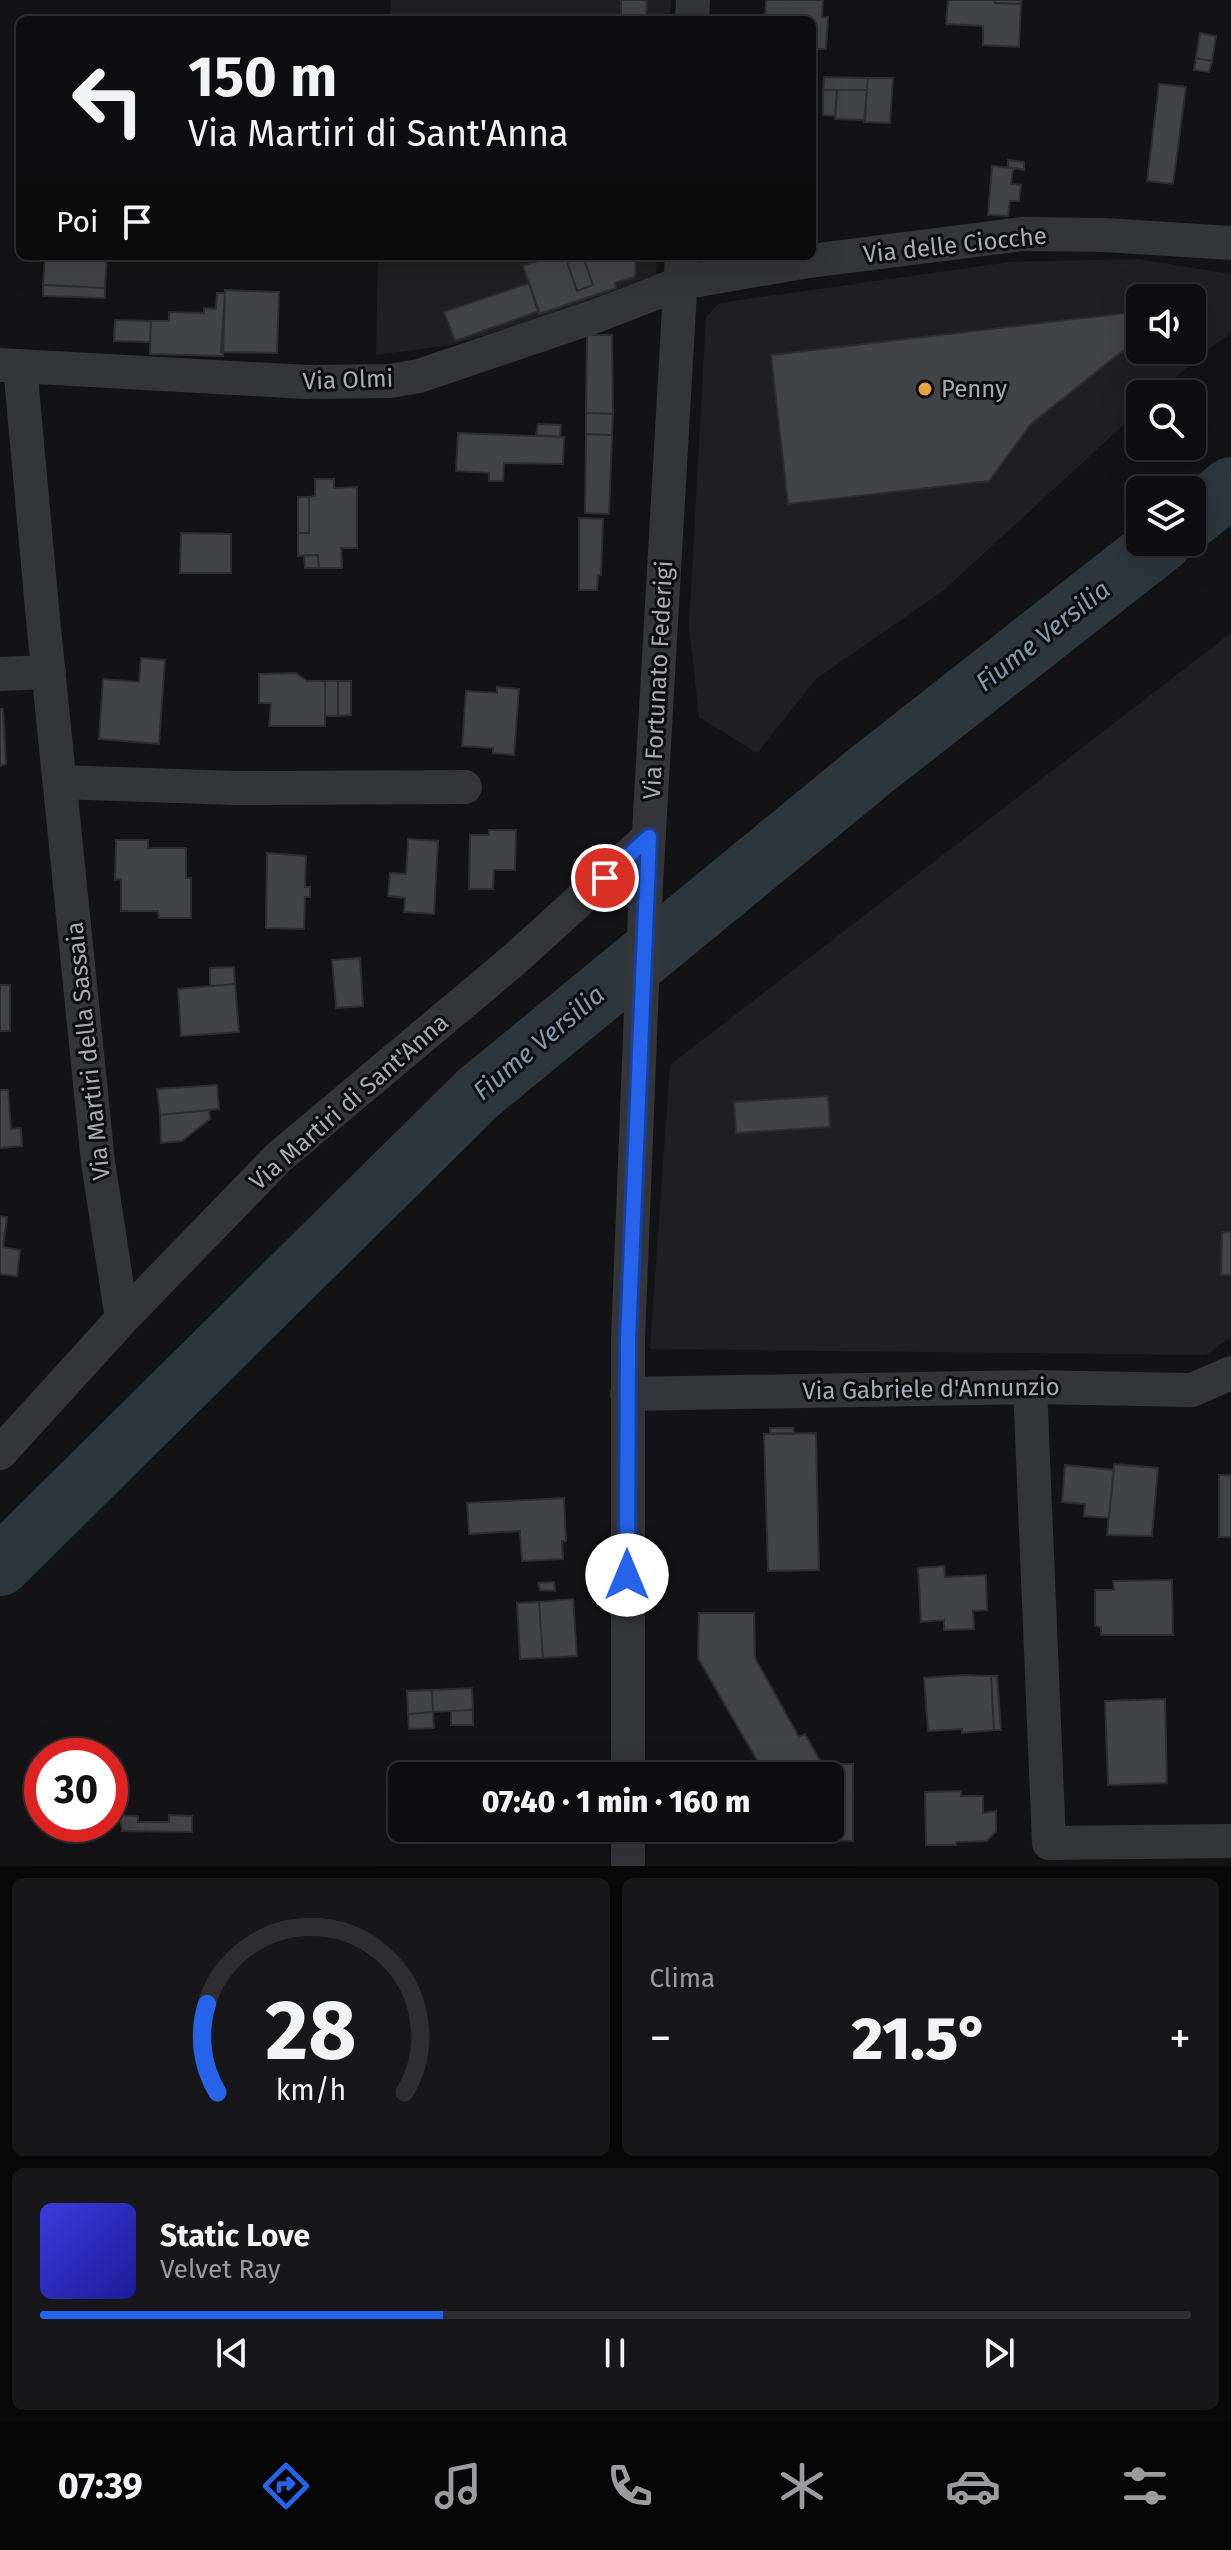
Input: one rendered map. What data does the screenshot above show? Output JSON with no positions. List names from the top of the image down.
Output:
{
  "streets": {
    "street": [
      "Via delle Ciocche",
      "Via Olmi",
      "Via Fortunato Federigi",
      "Via Martiri della Sassaia",
      "Via Martiri di Sant'Anna",
      "Via Gabriele d'Annunzio"
    ]
  },
  "crossings": [
    ["Via delle Ciocche", "Via Olmi"],
    ["Via delle Ciocche", "Via Fortunato Federigi"],
    ["Via Olmi", "Via Fortunato Federigi"],
    ["Via Olmi", "Via Martiri della Sassaia"],
    ["Via Fortunato Federigi", "Via Martiri di Sant'Anna"],
    ["Via Fortunato Federigi", "Via Gabriele d'Annunzio"],
    ["Via Martiri della Sassaia", "Via Martiri di Sant'Anna"]
  ],
  "water": ["Fiume Versilia"],
  "places": ["Penny"],
  "page": {
    "turn": ["150 m", "Via Martiri di Sant'Anna"],
    "then": "Poi",
    "limit": "30",
    "trip": "07:40 · 1 min · 160 m",
    "tile": "Clima",
    "heat": ["−", "21.5°", "+"],
    "song": ["Static Love", "Velvet Ray"],
    "tabs": "07:39",
    "gauge": ["28", "km/h"]
  }
}
